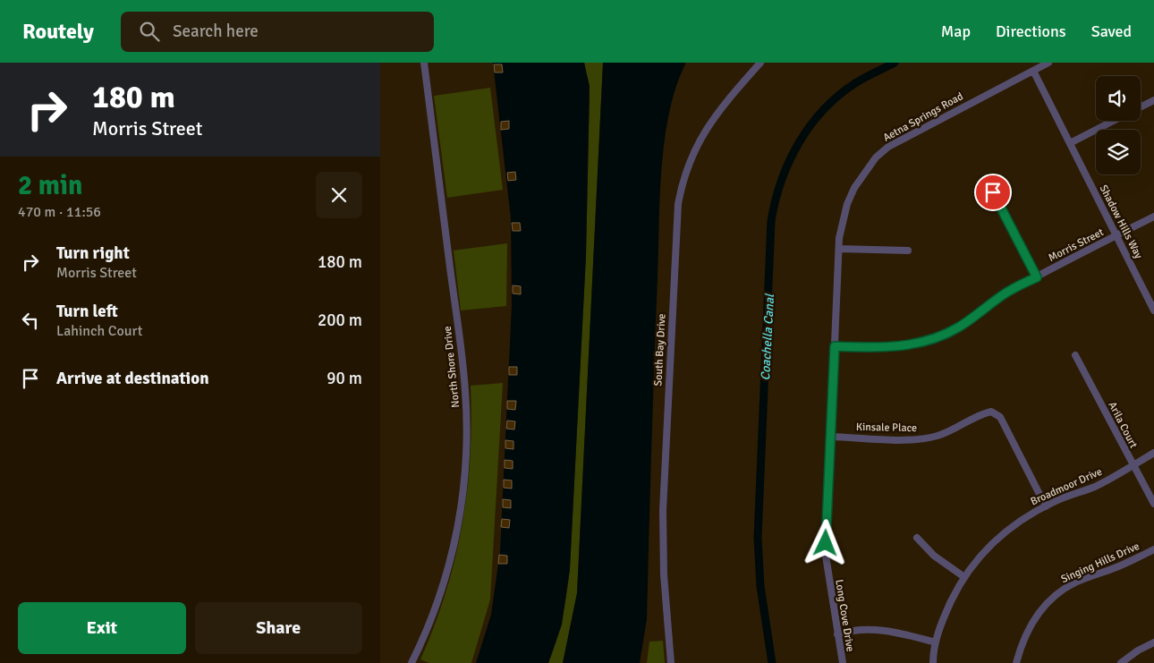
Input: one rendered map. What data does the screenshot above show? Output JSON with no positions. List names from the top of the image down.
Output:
{
  "streets": {
    "street": [
      "Aetna Springs Road",
      "Shadow Hills Way",
      "Morris Street",
      "South Bay Drive",
      "North Shore Drive",
      "Arila Court",
      "Kinsale Place",
      "Broadmoor Drive",
      "Singing Hills Drive",
      "Long Cove Drive"
    ]
  },
  "crossings": [
    ["Aetna Springs Road", "Shadow Hills Way"],
    ["Aetna Springs Road", "Long Cove Drive"],
    ["Shadow Hills Way", "Morris Street"],
    ["Morris Street", "Long Cove Drive"],
    ["Arila Court", "Broadmoor Drive"],
    ["Kinsale Place", "Broadmoor Drive"],
    ["Kinsale Place", "Long Cove Drive"]
  ],
  "water": ["Coachella Canal"],
  "page": {
    "header": "Routely",
    "search": "Search here",
    "nav": ["Map", "Directions", "Saved"],
    "turn": ["180 m", "Morris Street"],
    "heading": ["2 min", "470 m · 11:56"],
    "list": [
      {
        "name": "Turn right",
        "note": "Morris Street",
        "value": "180 m"
      },
      {
        "name": "Turn left",
        "note": "Lahinch Court",
        "value": "200 m"
      },
      {
        "name": "Arrive at destination",
        "value": "90 m"
      }
    ],
    "buttons": ["Exit", "Share"]
  }
}
